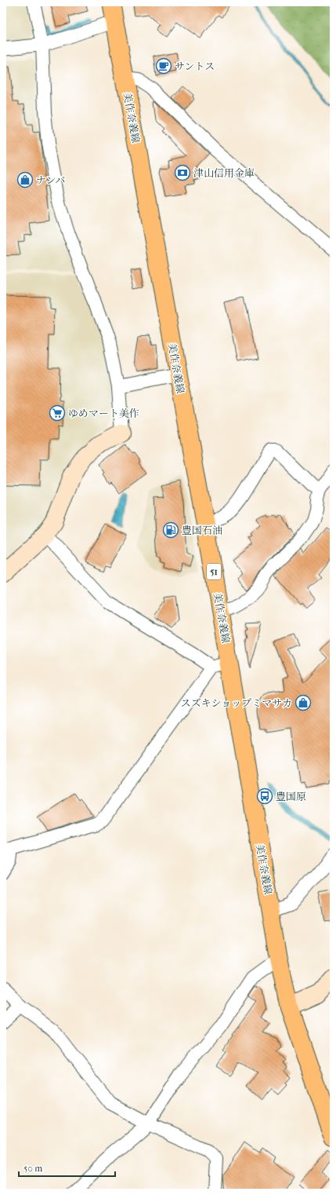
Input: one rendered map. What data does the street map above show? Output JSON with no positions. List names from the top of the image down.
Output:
{
  "streets": {
    "main road": ["美作奈義線", "51"]
  },
  "places": {
    "cafe": ["サントス"],
    "bank": ["津山信用金庫"],
    "shop": ["ナンバ", "スズキショップミマサカ"],
    "supermarket": ["ゆめマート美作"],
    "fuel station": ["豊国石油"],
    "bus stop": ["豊国原"]
  },
  "scale_bar": "50 m"
}
